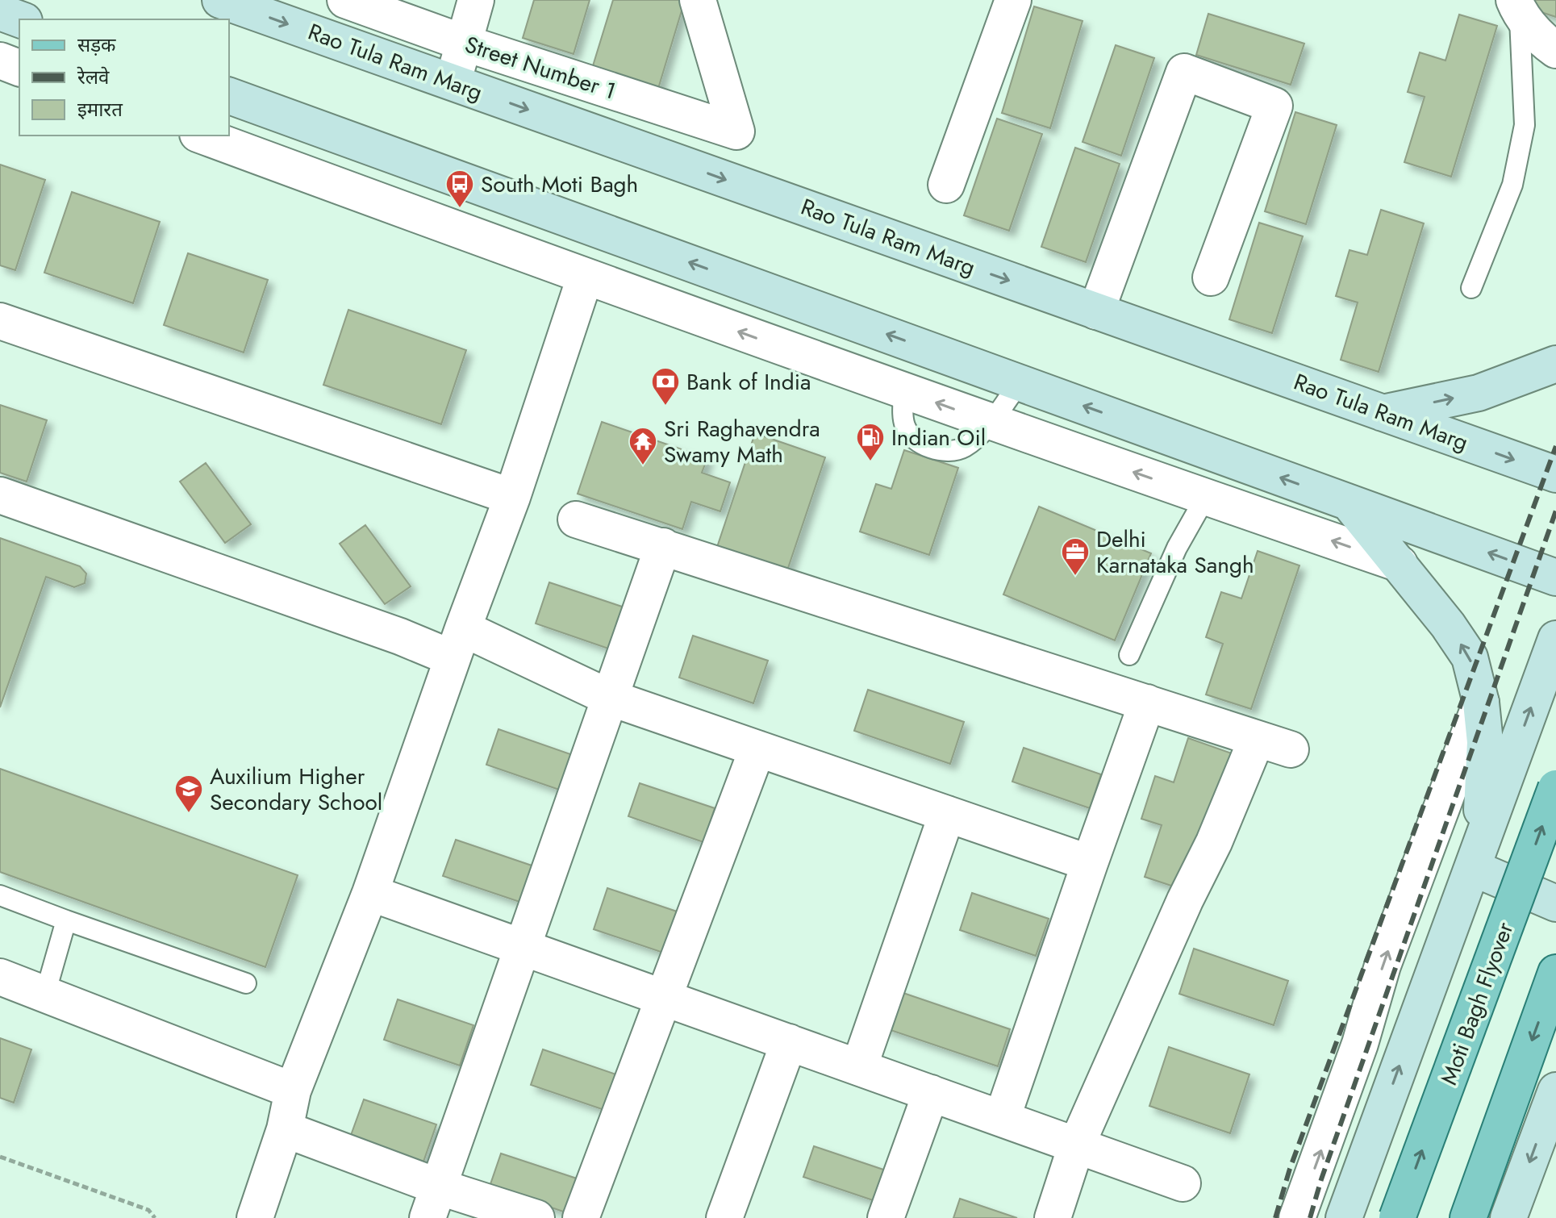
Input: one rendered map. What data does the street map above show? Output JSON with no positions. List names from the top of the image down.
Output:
{
  "streets": {
    "main road": ["Rao Tula Ram Marg", "Moti Bagh Flyover"],
    "street": ["Street Number 1"]
  },
  "places": {
    "bus stop": ["South Moti Bagh"],
    "bank": ["Bank of India"],
    "fuel station": ["Indian Oil"],
    "temple": ["Sri Raghavendra Swamy Math"],
    "office": ["Delhi Karnataka Sangh"],
    "school or university": ["Auxilium Higher Secondary School"]
  },
  "legend": ["सड़क", "रेलवे", "इमारत"]
}
